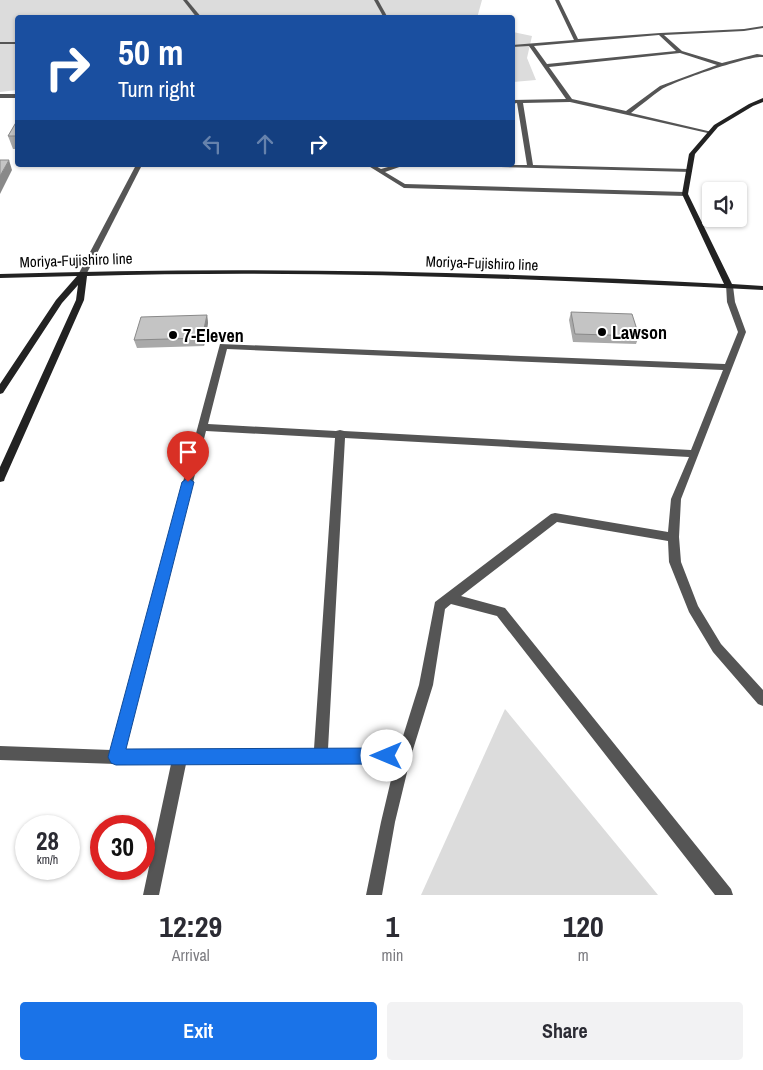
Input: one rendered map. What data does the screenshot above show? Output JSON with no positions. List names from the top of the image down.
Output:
{
  "streets": {
    "main road": ["Moriya-Fujishiro line"]
  },
  "places": ["Lawson", "7-Eleven"],
  "page": {
    "turn": ["50 m", "Turn right"],
    "speed": "28 km/h",
    "limit": "30",
    "eta": [
      "12:29",
      "Arrival",
      "1",
      "min",
      "120",
      "m"
    ],
    "buttons": ["Exit", "Share"]
  }
}
